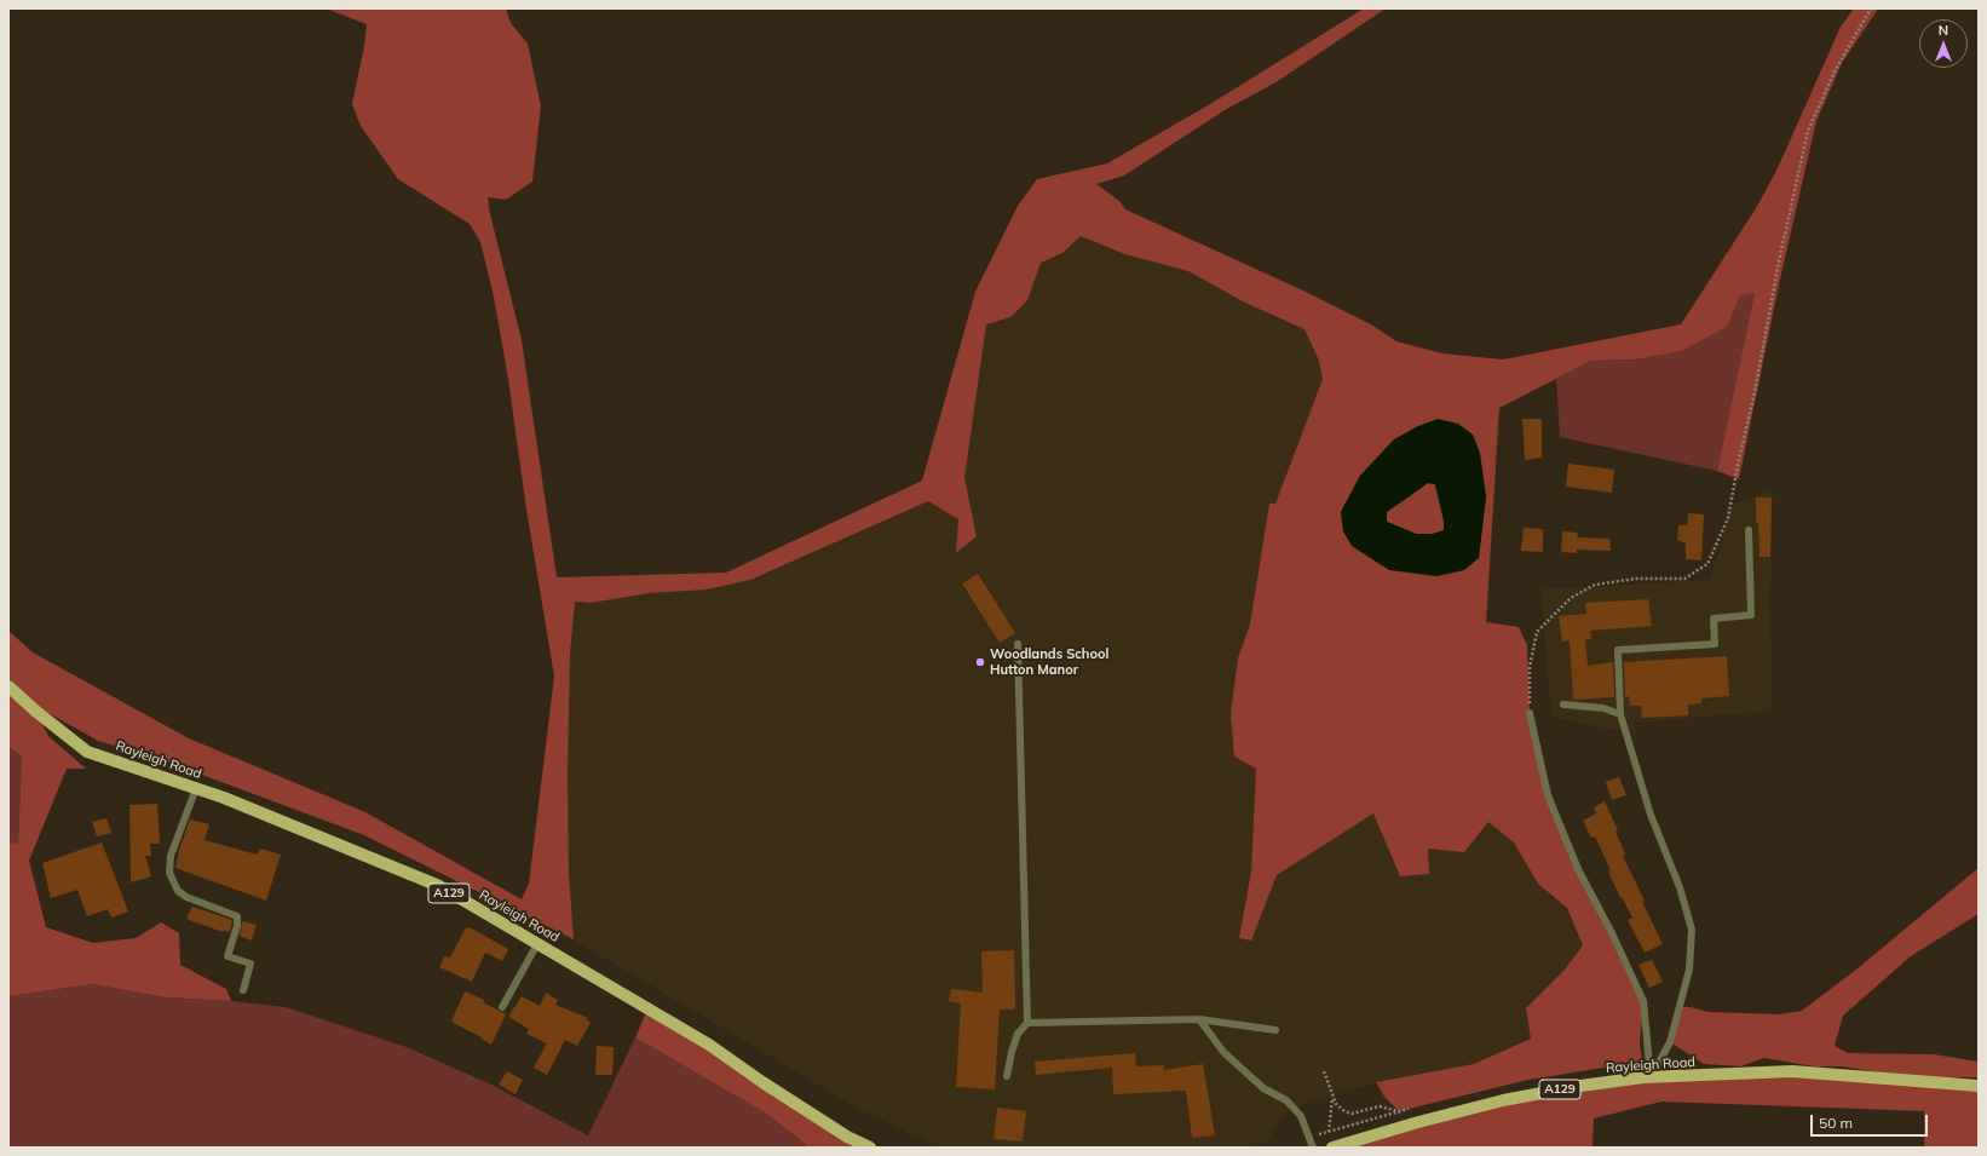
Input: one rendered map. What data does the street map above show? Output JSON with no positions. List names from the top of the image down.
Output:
{
  "streets": {
    "main road": ["Rayleigh Road", "A129"]
  },
  "places": ["Woodlands School Hutton Manor"],
  "scale_bar": "50 m",
  "north": "top"
}
